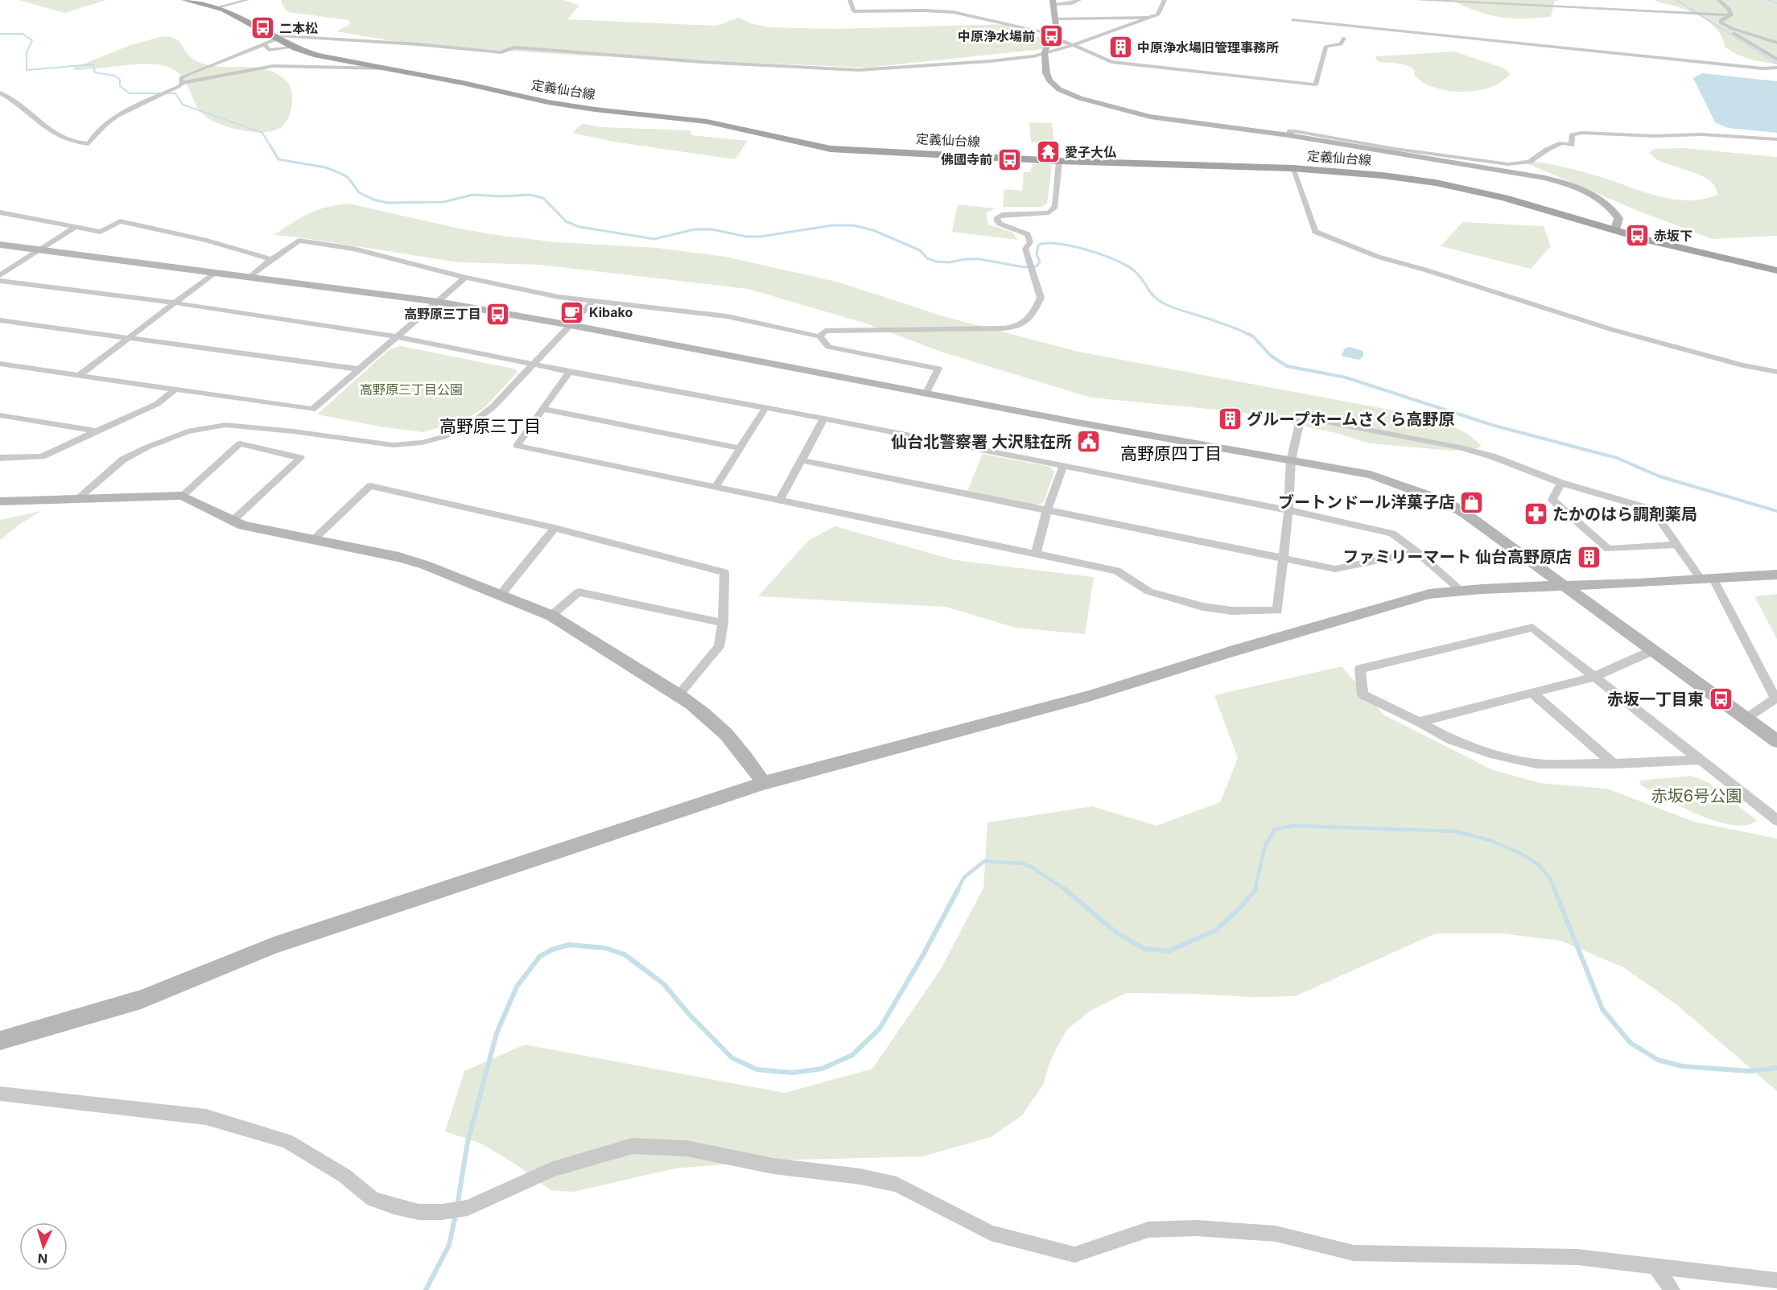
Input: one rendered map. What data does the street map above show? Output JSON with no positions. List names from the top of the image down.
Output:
{
  "streets": {
    "main road": ["定義仙台線"]
  },
  "districts": ["高野原三丁目", "高野原四丁目"],
  "parks": ["高野原三丁目公園", "赤坂6号公園"],
  "places": {
    "bus stop": [
      "二本松",
      "中原浄水場前",
      "佛國寺前",
      "赤坂下",
      "高野原三丁目",
      "赤坂一丁目東"
    ],
    "building": ["中原浄水場旧管理事務所", "グループホームさくら高野原", "ファミリーマート 仙台高野原店"],
    "temple": ["愛子大仏"],
    "cafe": ["Kibako"],
    "public building": ["仙台北警察署 大沢駐在所"],
    "shop": ["ブートンドール洋菓子店"],
    "pharmacy": ["たかのはら調剤薬局"]
  },
  "north": "bottom"
}
